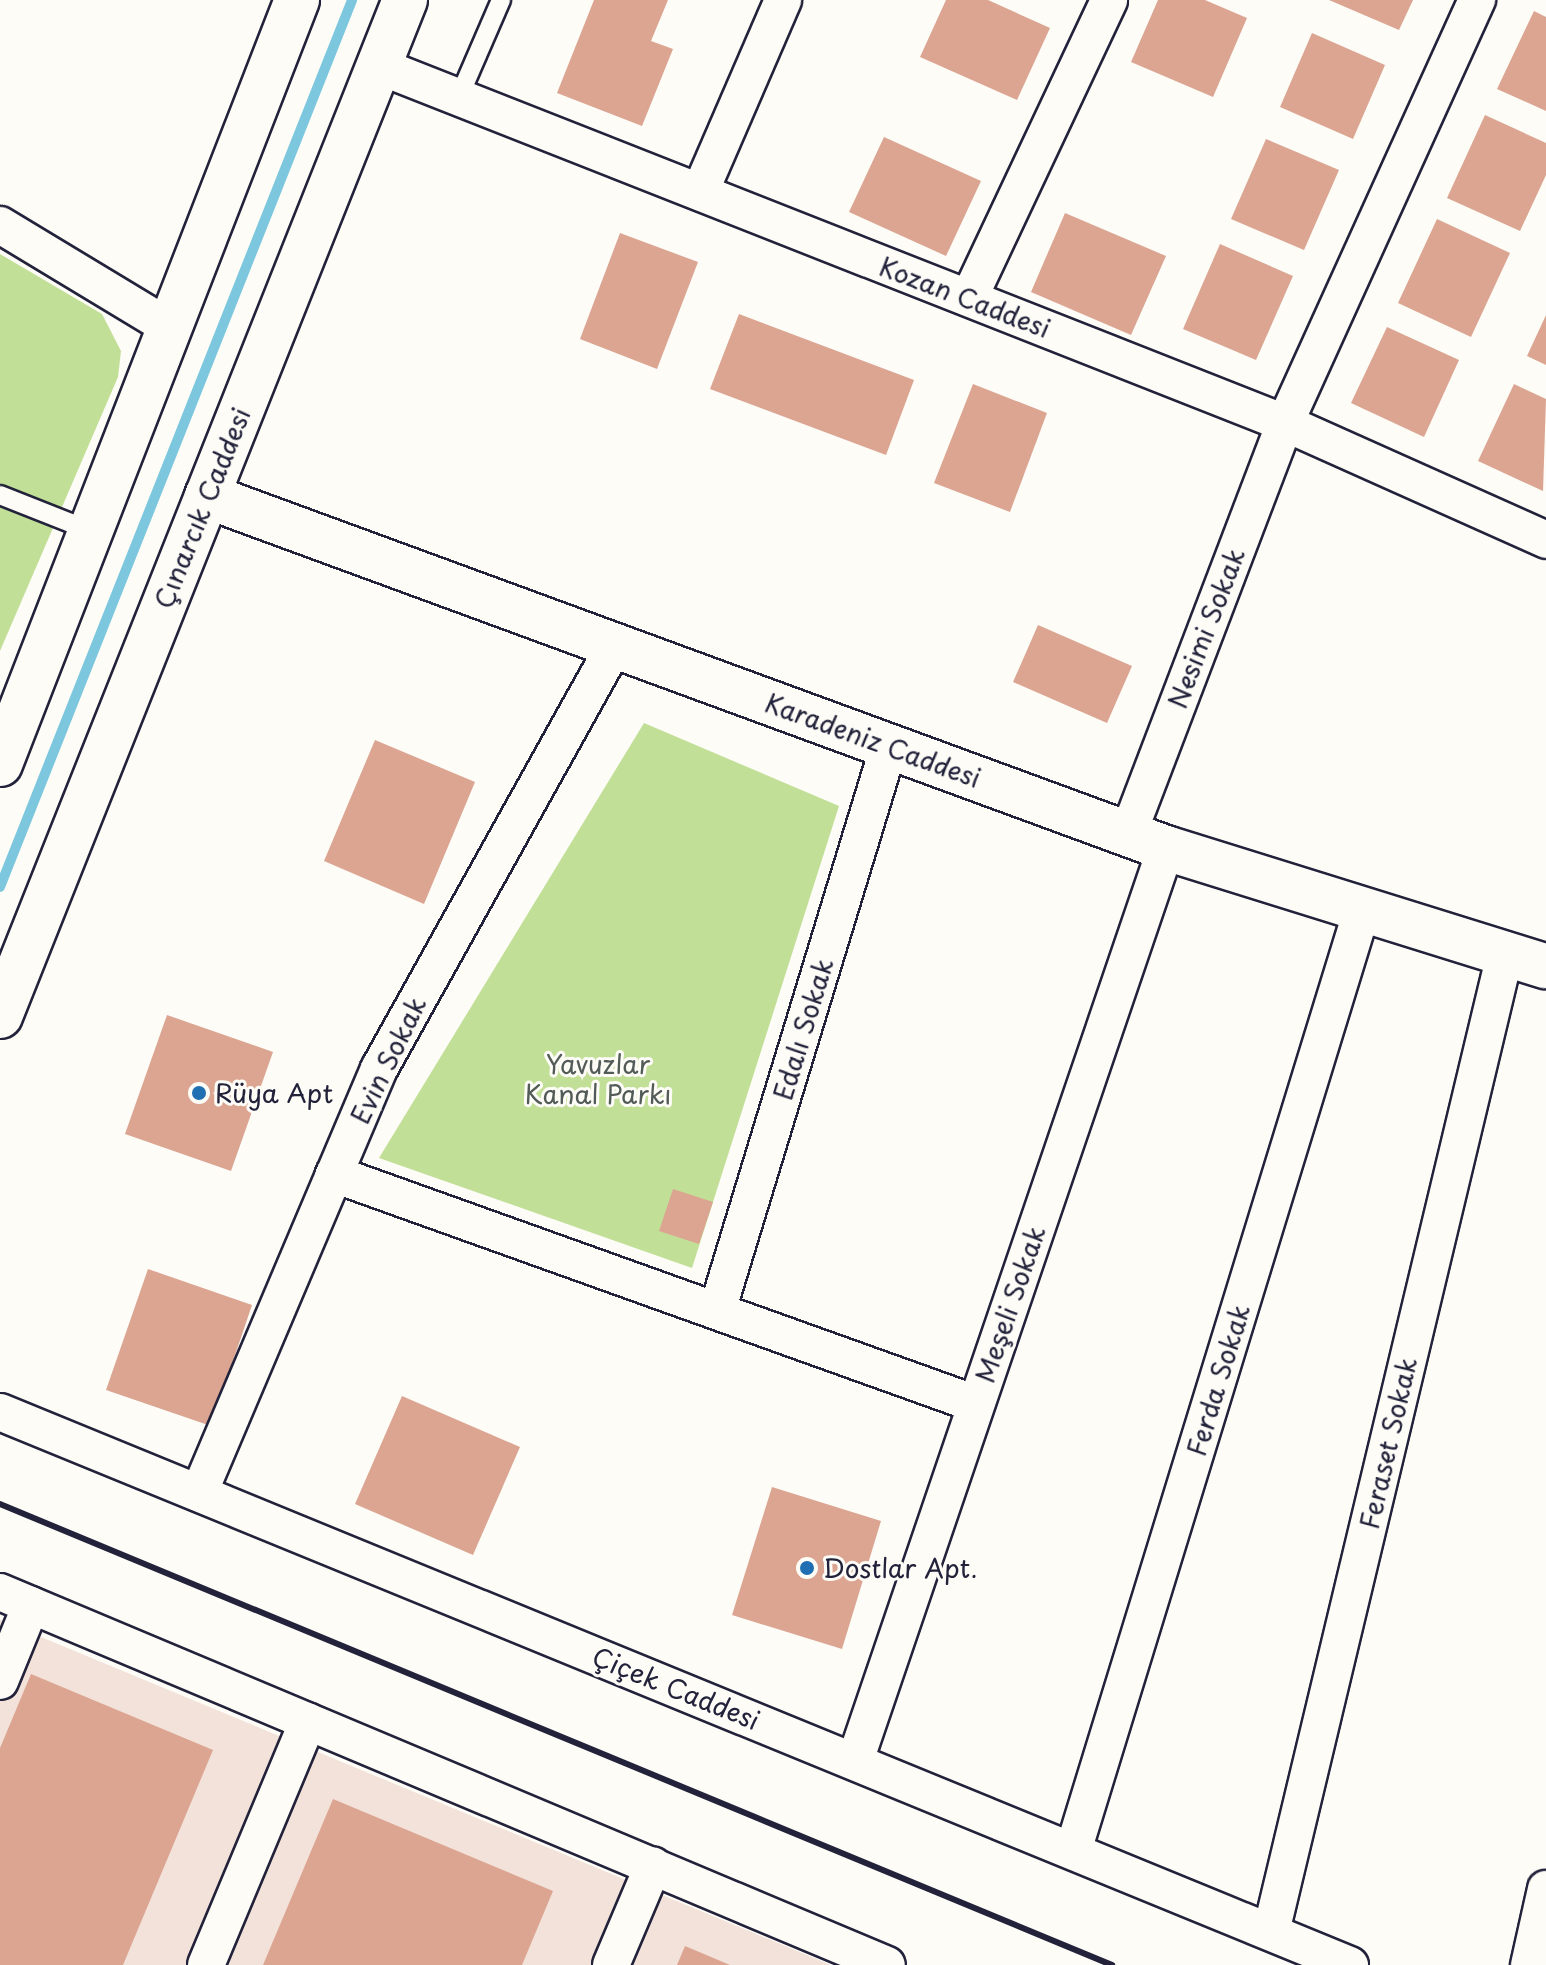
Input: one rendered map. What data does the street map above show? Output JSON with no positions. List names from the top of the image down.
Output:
{
  "streets": {
    "main road": ["Çınarcık Caddesi", "Karadeniz Caddesi"],
    "street": [
      "Kozan Caddesi",
      "Nesimi Sokak",
      "Edalı Sokak",
      "Evin Sokak",
      "Meşeli Sokak",
      "Ferda Sokak",
      "Feraset Sokak",
      "Çiçek Caddesi"
    ]
  },
  "crossings": [
    ["Kozan Caddesi", "Çınarcık Caddesi"],
    ["Kozan Caddesi", "Nesimi Sokak"],
    ["Çınarcık Caddesi", "Karadeniz Caddesi"],
    ["Nesimi Sokak", "Karadeniz Caddesi"],
    ["Nesimi Sokak", "Meşeli Sokak"],
    ["Karadeniz Caddesi", "Edalı Sokak"],
    ["Karadeniz Caddesi", "Evin Sokak"],
    ["Karadeniz Caddesi", "Meşeli Sokak"],
    ["Karadeniz Caddesi", "Ferda Sokak"],
    ["Karadeniz Caddesi", "Feraset Sokak"],
    ["Evin Sokak", "Çiçek Caddesi"],
    ["Meşeli Sokak", "Çiçek Caddesi"],
    ["Ferda Sokak", "Çiçek Caddesi"],
    ["Feraset Sokak", "Çiçek Caddesi"]
  ],
  "parks": ["Yavuzlar Kanal Parkı"],
  "places": ["Rüya Apt", "Dostlar Apt."]
}
